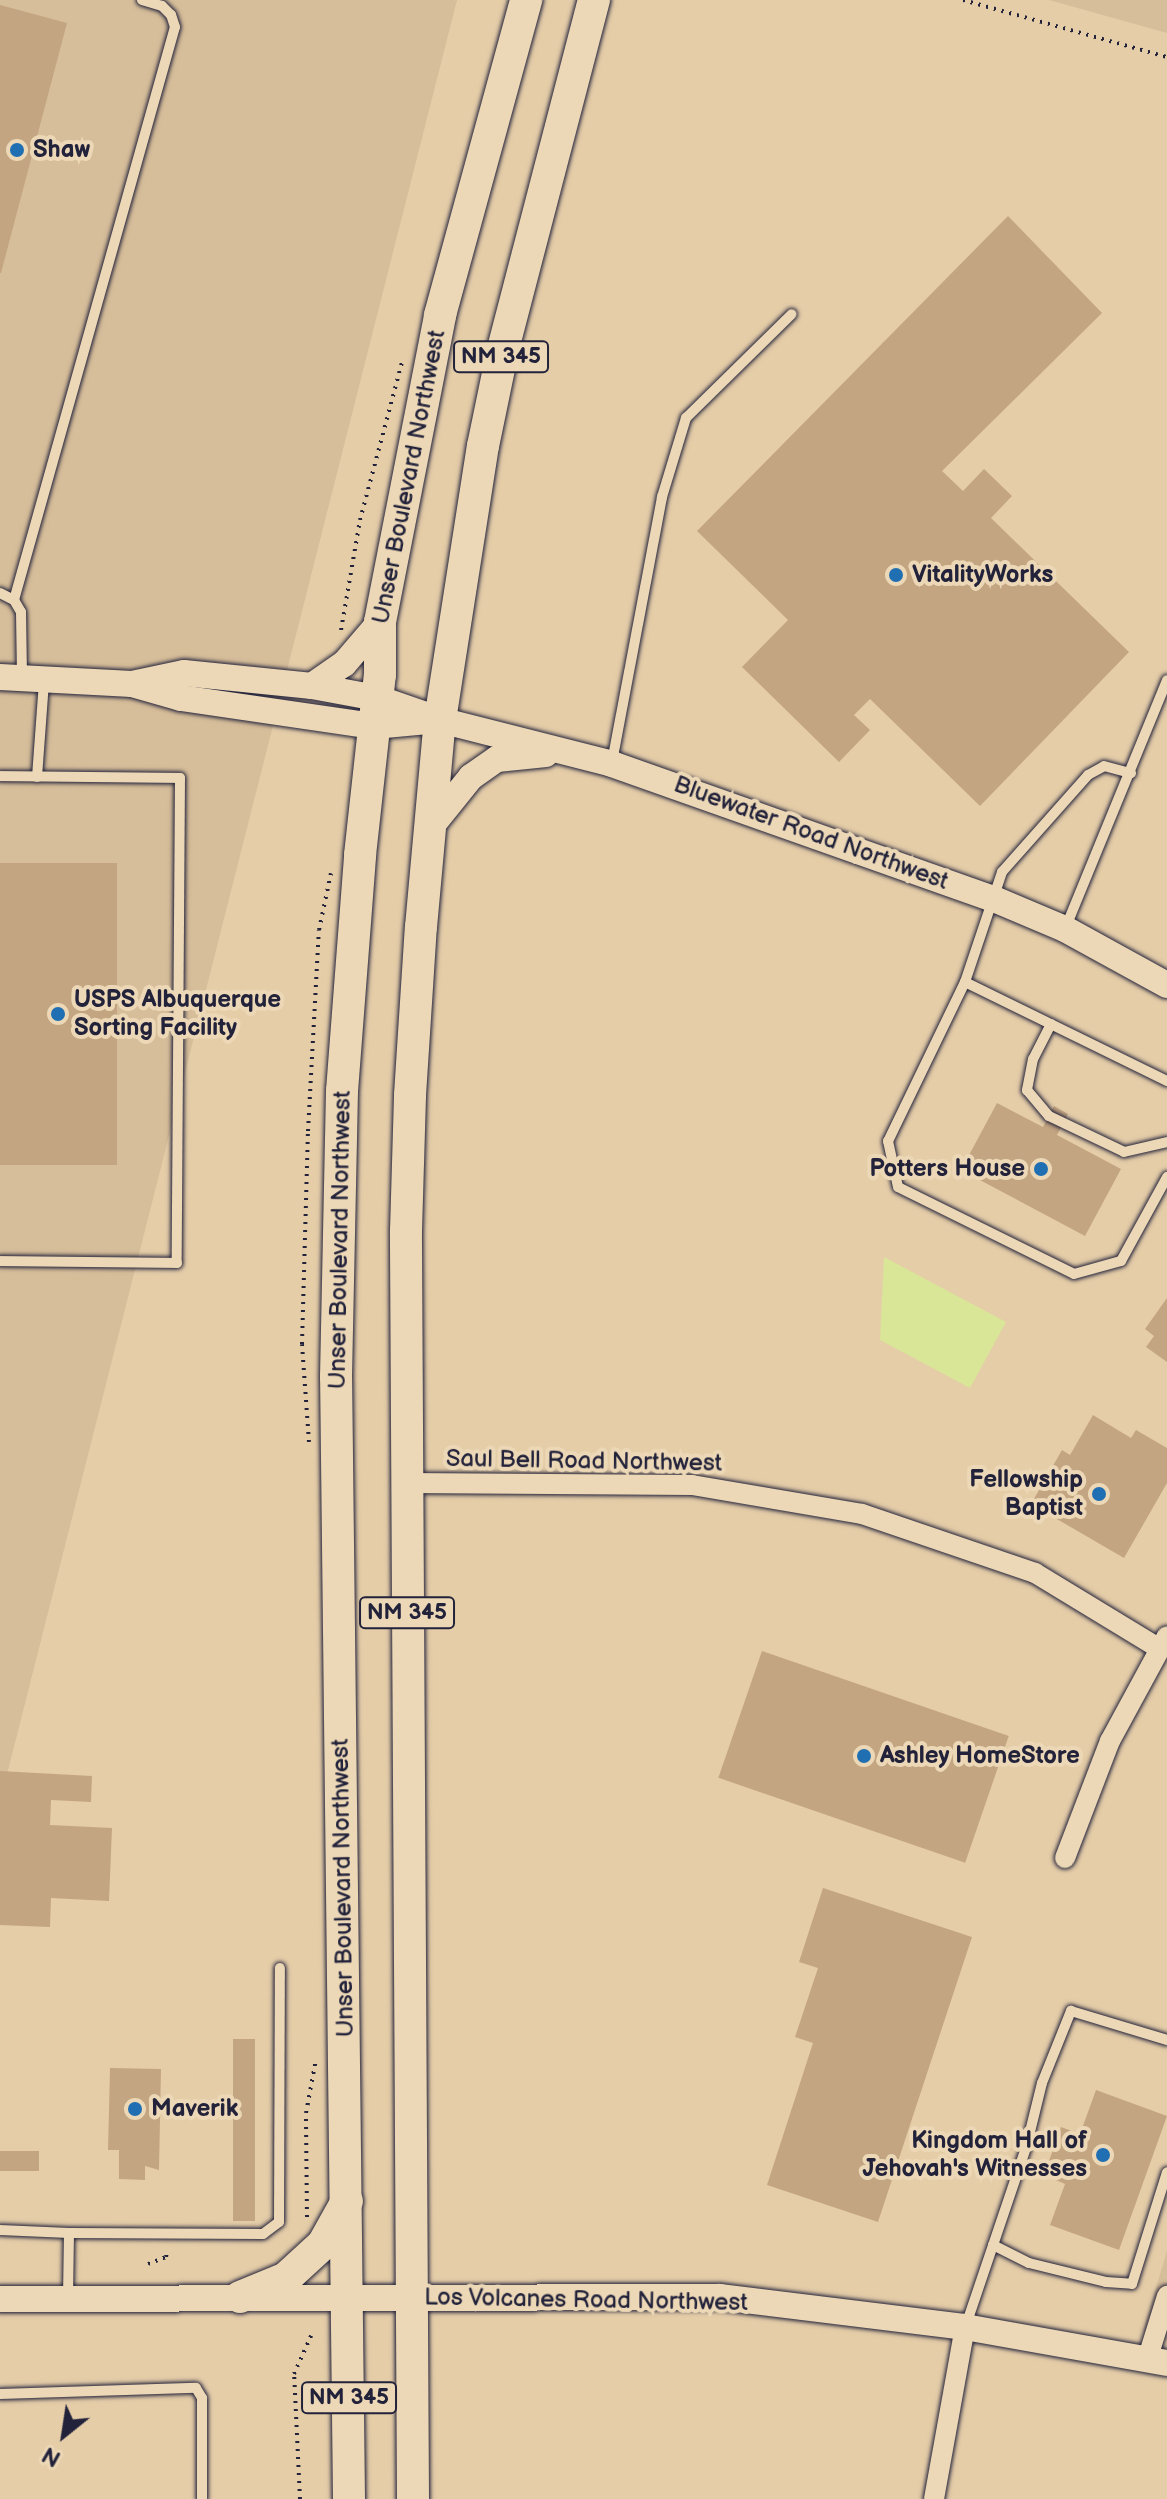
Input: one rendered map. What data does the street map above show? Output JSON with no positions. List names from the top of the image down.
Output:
{
  "streets": {
    "main road": ["NM 345", "Unser Boulevard Northwest"],
    "street": ["Bluewater Road Northwest", "Saul Bell Road Northwest", "Los Volcanes Road Northwest"]
  },
  "crossings": [
    ["NM 345", "Bluewater Road Northwest"],
    ["NM 345", "Saul Bell Road Northwest"],
    ["NM 345", "Los Volcanes Road Northwest"],
    ["Unser Boulevard Northwest", "Bluewater Road Northwest"],
    ["Unser Boulevard Northwest", "Los Volcanes Road Northwest"]
  ],
  "places": [
    "Shaw",
    "VitalityWorks",
    "USPS Albuquerque Sorting Facility",
    "Potters House",
    "Fellowship Baptist",
    "Ashley HomeStore",
    "Maverik",
    "Kingdom Hall of Jehovah's Witnesses"
  ],
  "north": "bottom left"
}
